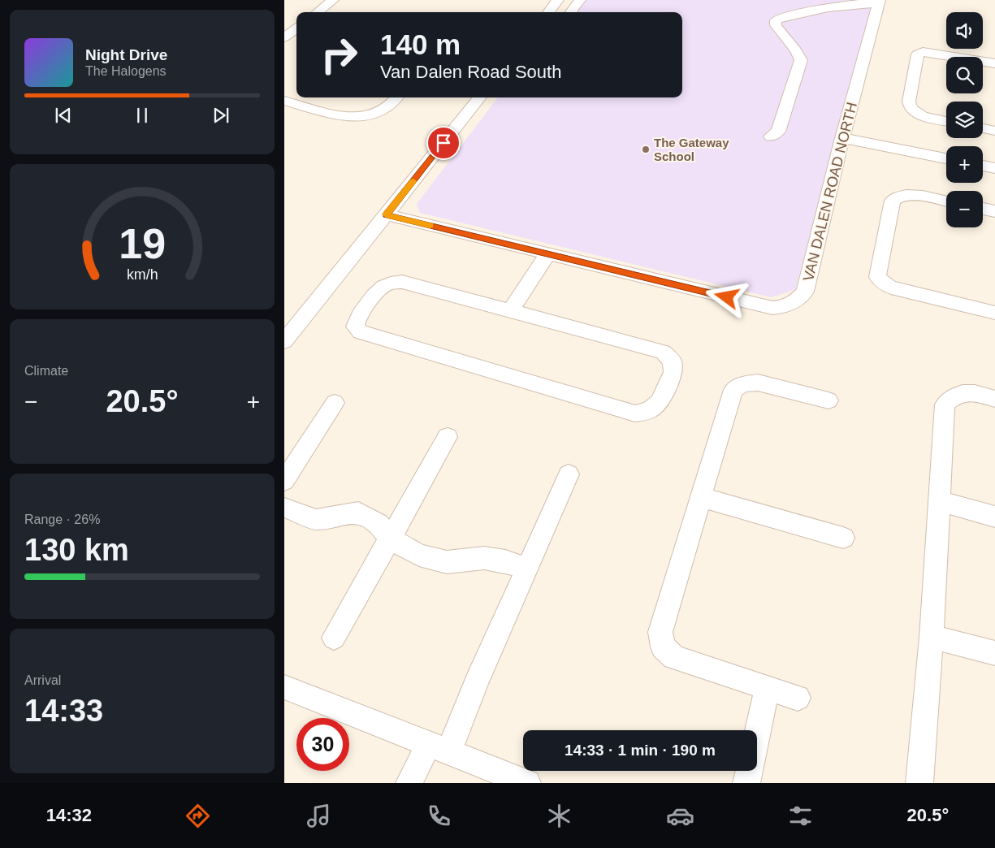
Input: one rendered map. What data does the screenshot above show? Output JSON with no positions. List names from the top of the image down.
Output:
{
  "streets": {
    "street": ["VAN DALEN ROAD NORTH"]
  },
  "places": ["The Gateway School"],
  "page": {
    "map_buttons": ["+", "−"],
    "turn": ["140 m", "Van Dalen Road South"],
    "song": ["Night Drive", "The Halogens"],
    "tile": [
      "Climate",
      ["Range · 26%", "130 km"],
      ["Arrival", "14:33"]
    ],
    "heat": ["−", "20.5°", "+"],
    "limit": "30",
    "trip": "14:33 · 1 min · 190 m",
    "tabs": ["14:32", "20.5°"],
    "gauge": ["19", "km/h"]
  }
}
